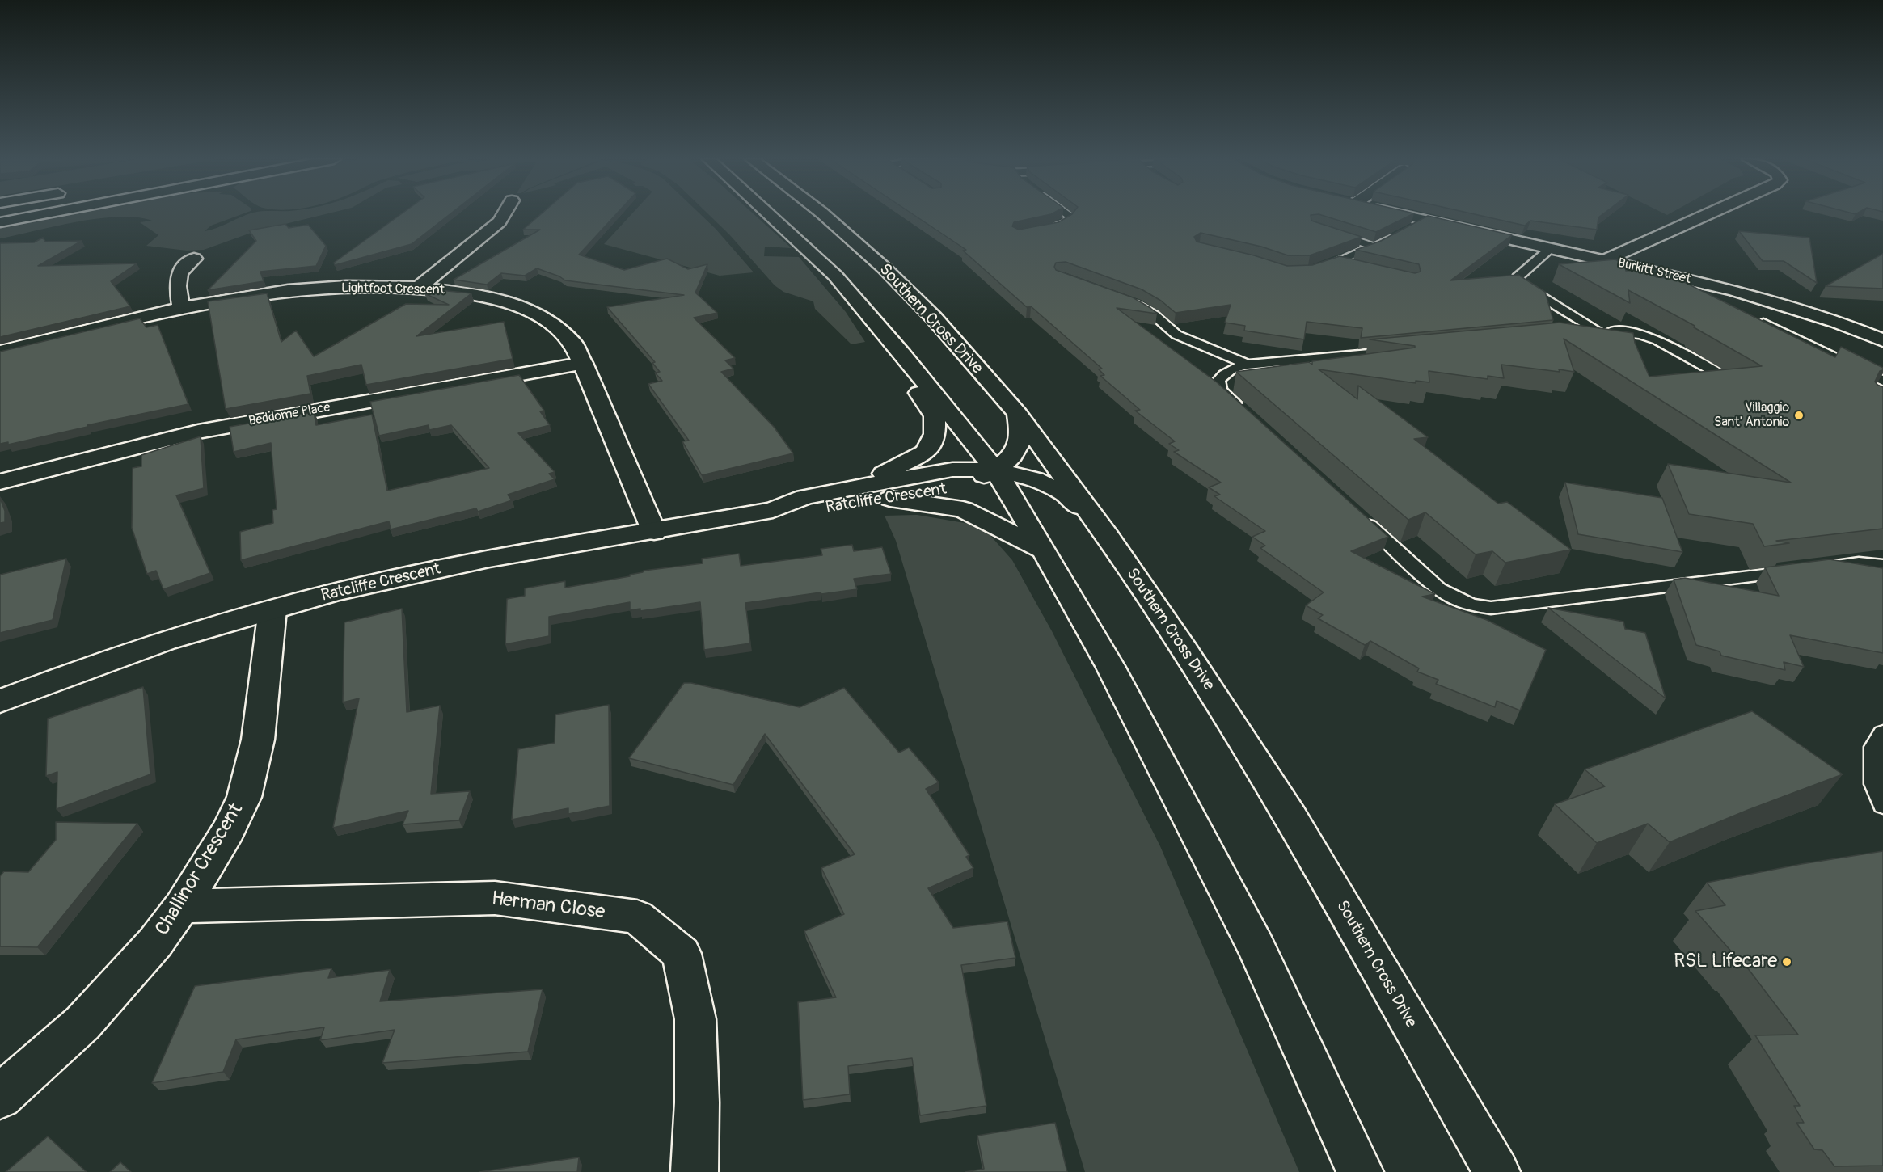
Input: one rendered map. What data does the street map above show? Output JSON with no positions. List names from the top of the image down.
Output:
{
  "streets": {
    "street": [
      "Burkitt Street",
      "Lightfoot Crescent",
      "Southern Cross Drive",
      "Beddome Place",
      "Ratcliffe Crescent",
      "Challinor Crescent",
      "Herman Close"
    ]
  },
  "crossings": [
    ["Lightfoot Crescent", "Beddome Place"],
    ["Lightfoot Crescent", "Ratcliffe Crescent"],
    ["Southern Cross Drive", "Ratcliffe Crescent"],
    ["Ratcliffe Crescent", "Challinor Crescent"],
    ["Challinor Crescent", "Herman Close"]
  ],
  "places": ["Villaggio Sant' Antonio", "RSL Lifecare"]
}
